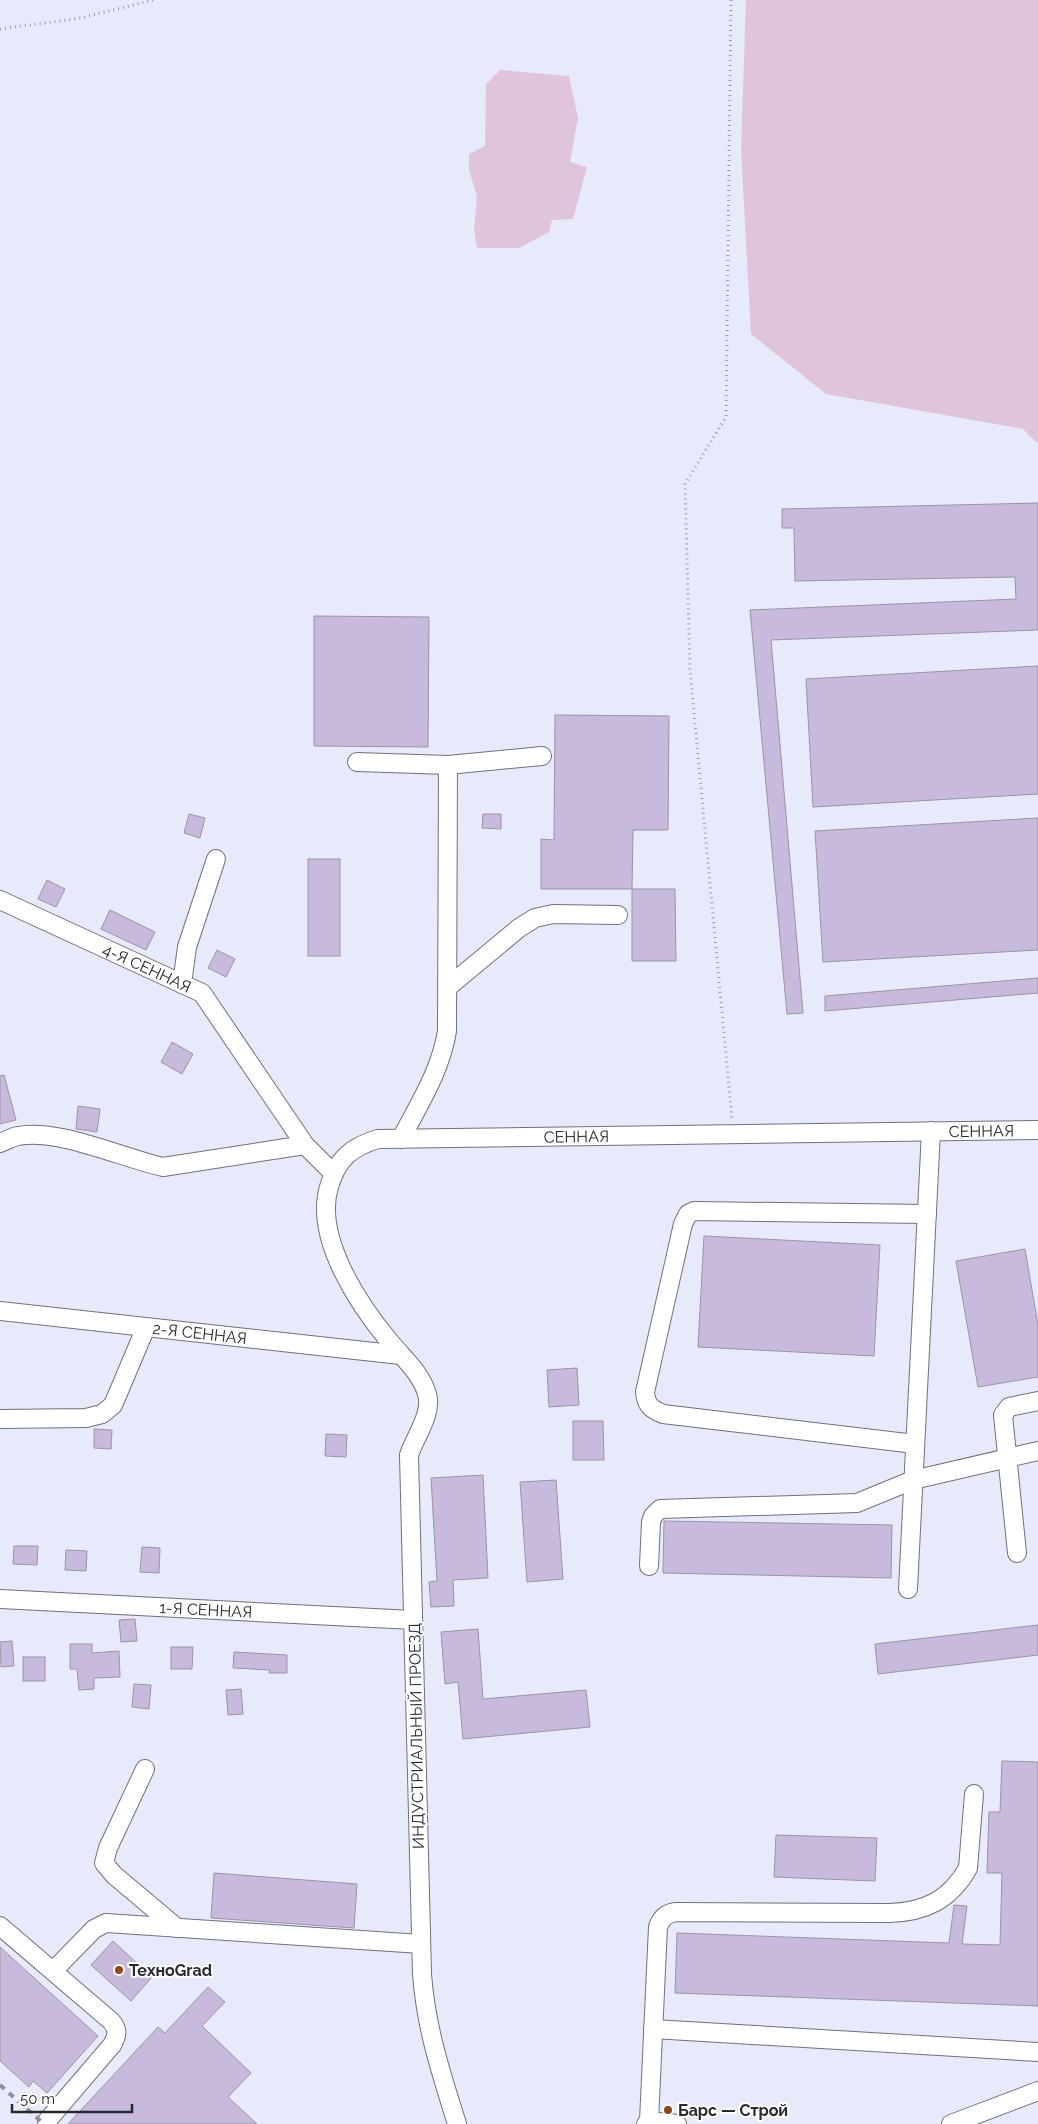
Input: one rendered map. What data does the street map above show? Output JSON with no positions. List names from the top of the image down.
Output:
{
  "streets": {
    "street": [
      "4-Я СЕННАЯ",
      "СЕННАЯ",
      "2-Я СЕННАЯ",
      "1-Я СЕННАЯ",
      "ИНДУСТРИАЛЬНЫЙ ПРОЕЗД"
    ]
  },
  "crossings": [
    ["4-Я СЕННАЯ", "СЕННАЯ"],
    ["СЕННАЯ", "2-Я СЕННАЯ"],
    ["СЕННАЯ", "ИНДУСТРИАЛЬНЫЙ ПРОЕЗД"],
    ["2-Я СЕННАЯ", "ИНДУСТРИАЛЬНЫЙ ПРОЕЗД"],
    ["1-Я СЕННАЯ", "ИНДУСТРИАЛЬНЫЙ ПРОЕЗД"]
  ],
  "places": ["ТехноGrad", "Барс — Строй"],
  "scale_bar": "50 m"
}
